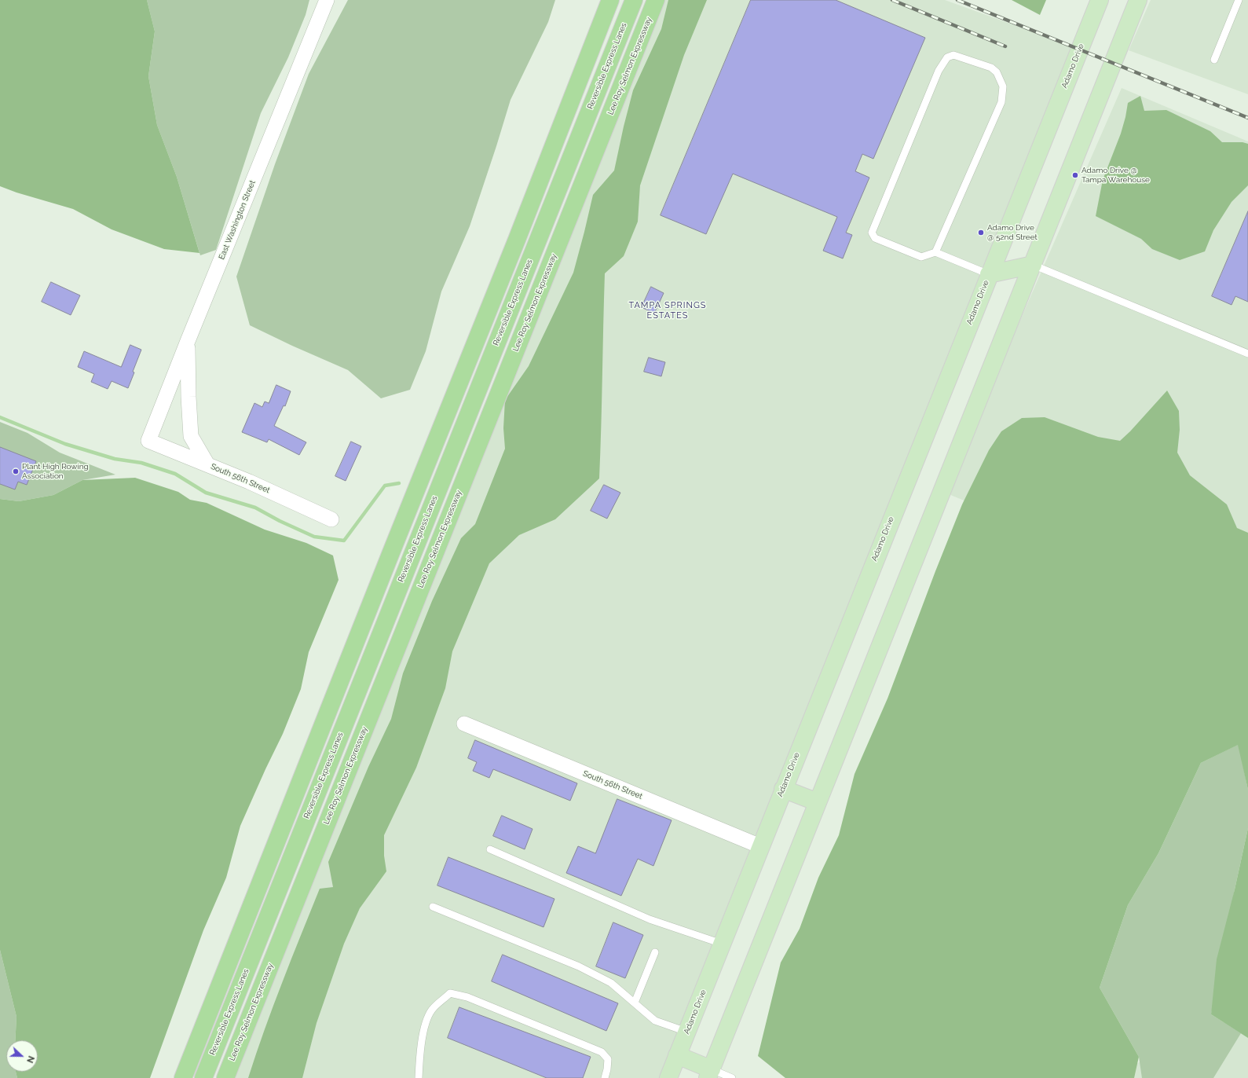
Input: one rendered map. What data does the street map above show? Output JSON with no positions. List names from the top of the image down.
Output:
{
  "streets": {
    "highway": ["Reversible Express Lanes", "Lee Roy Selmon Expressway"],
    "main road": ["Adamo Drive"],
    "street": ["East Washington Street", "South 56th Street"]
  },
  "crossings": [
    ["Adamo Drive", "South 56th Street"],
    ["East Washington Street", "South 56th Street"]
  ],
  "districts": ["TAMPA SPRINGS ESTATES"],
  "places": ["Adamo Drive @ Tampa Warehouse", "Adamo Drive @ 52nd Street", "Plant High Rowing Association"],
  "north": "right"
}
